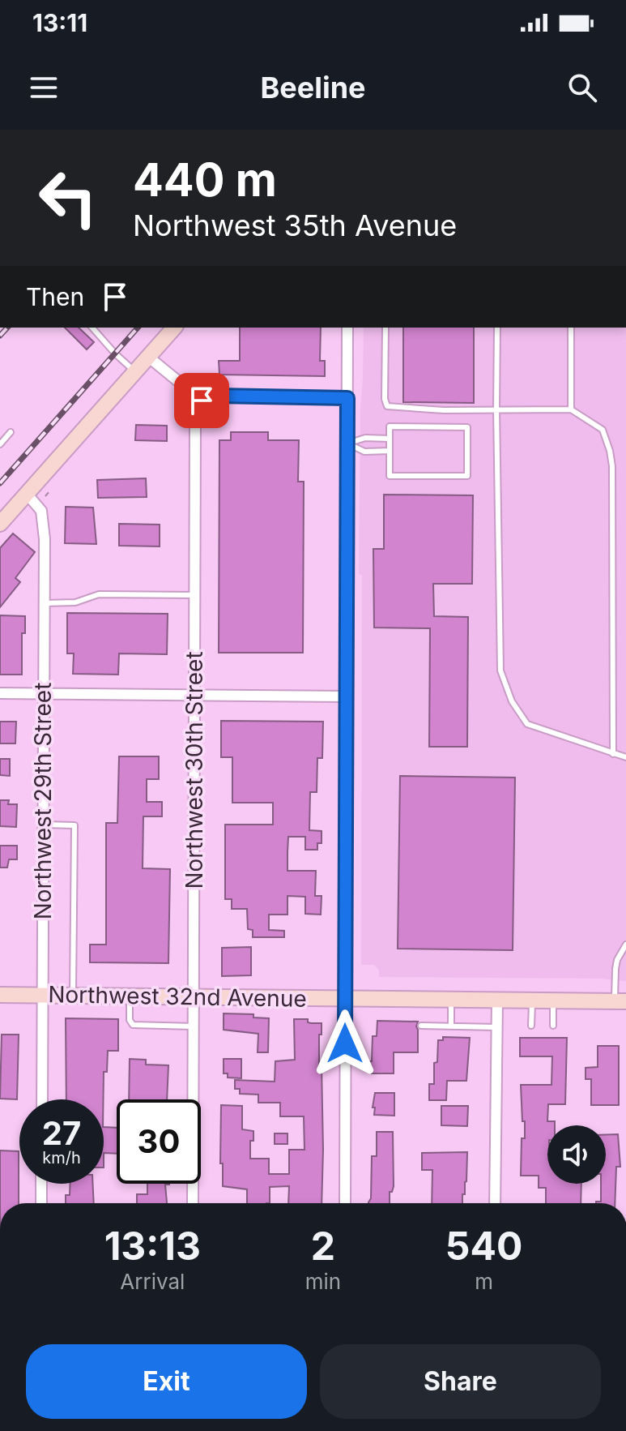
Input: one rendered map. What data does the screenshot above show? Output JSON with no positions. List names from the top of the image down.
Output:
{
  "streets": {
    "main road": ["Northwest 32nd Avenue"],
    "street": ["Northwest 30th Street", "Northwest 29th Street"]
  },
  "crossings": [
    ["Northwest 30th Street", "Northwest 32nd Avenue"],
    ["Northwest 29th Street", "Northwest 32nd Avenue"]
  ],
  "page": {
    "status": "13:11",
    "header": "Beeline",
    "turn": ["440 m", "Northwest 35th Avenue"],
    "then": "Then",
    "speed": "27 km/h",
    "limit": "30",
    "eta": [
      "13:13",
      "Arrival",
      "2",
      "min",
      "540",
      "m"
    ],
    "buttons": ["Exit", "Share"]
  }
}
